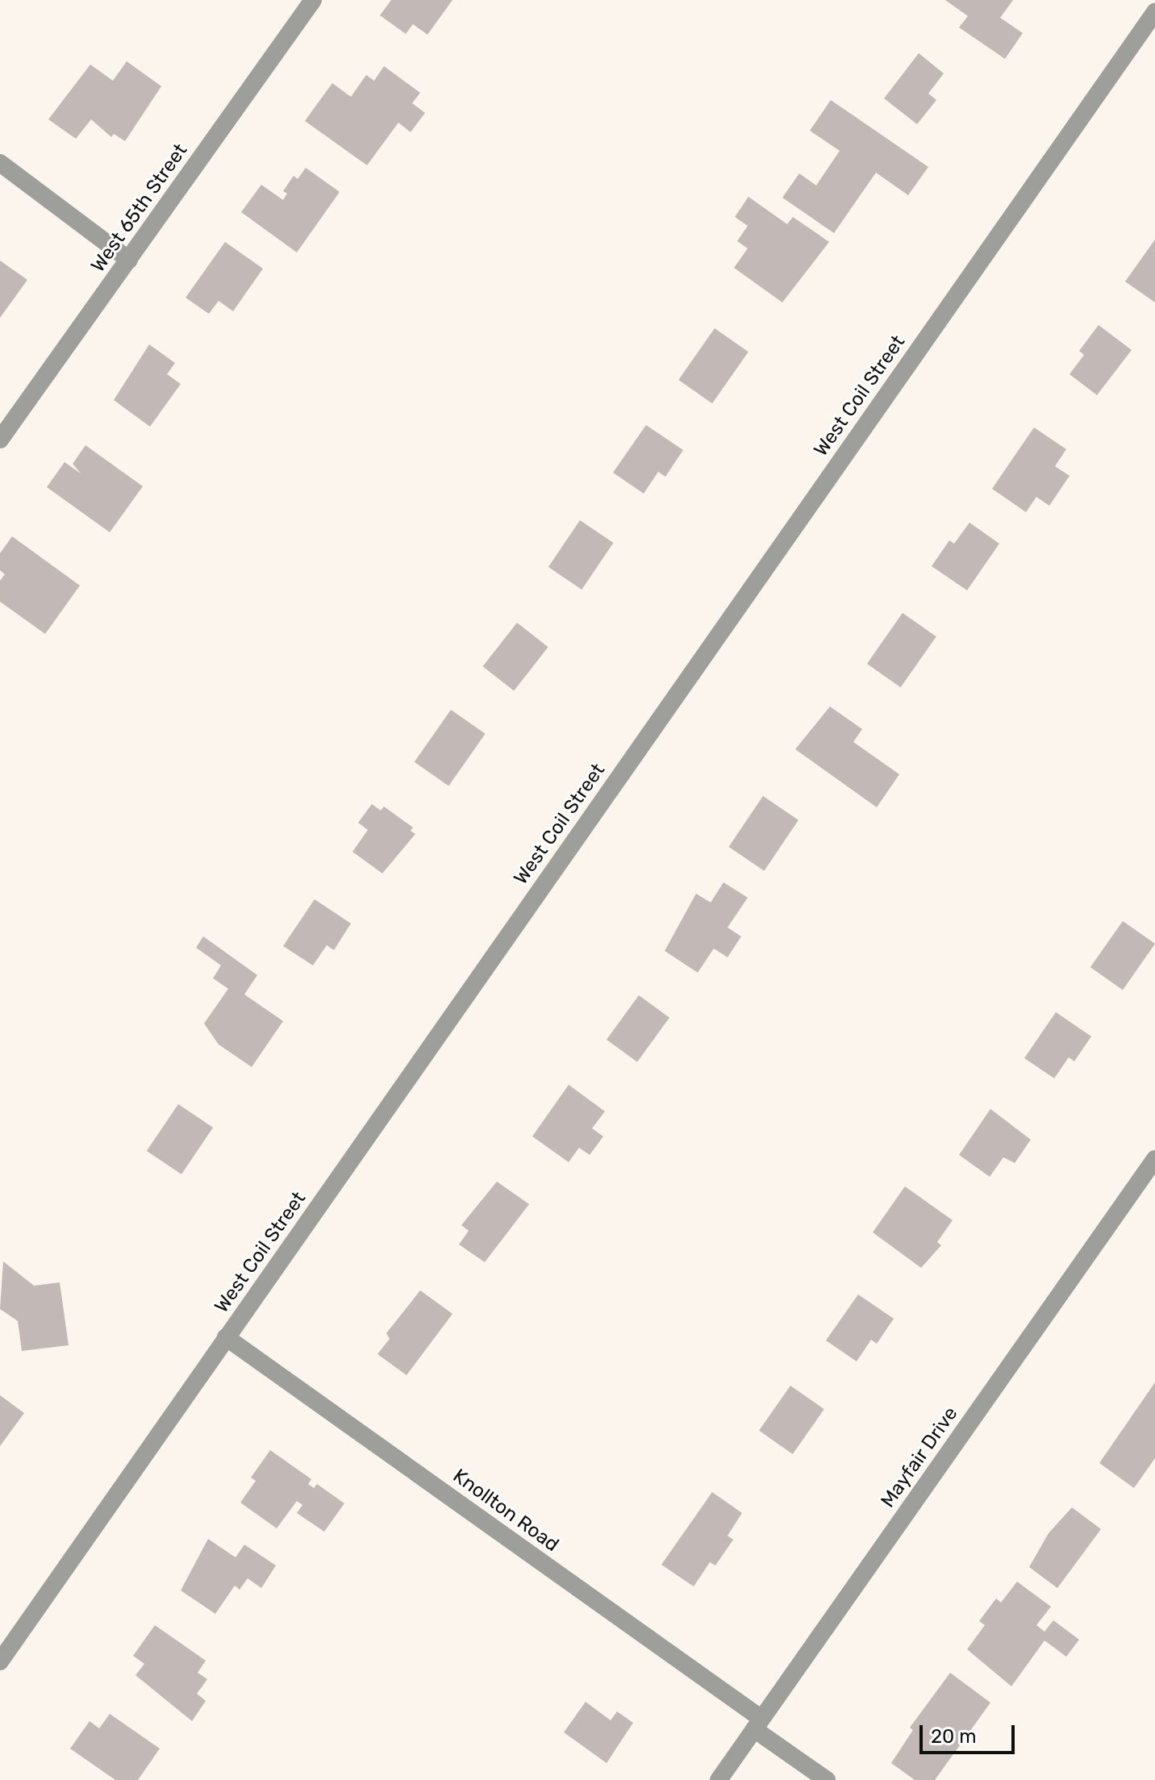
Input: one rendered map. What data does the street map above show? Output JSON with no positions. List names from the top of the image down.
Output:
{
  "streets": {
    "street": [
      "West 65th Street",
      "West Coil Street",
      "Mayfair Drive",
      "Knollton Road"
    ]
  },
  "crossings": [
    ["West Coil Street", "Knollton Road"],
    ["Mayfair Drive", "Knollton Road"]
  ],
  "scale_bar": "20 m"
}
